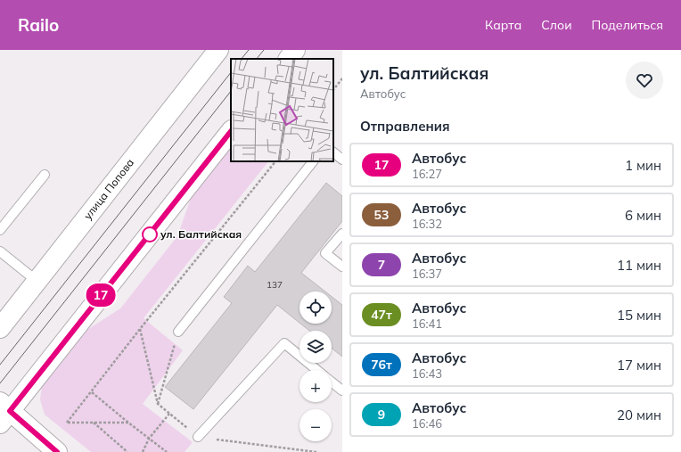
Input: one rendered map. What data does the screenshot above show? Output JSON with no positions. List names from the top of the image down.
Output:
{
  "streets": {
    "main road": ["улица Попова"]
  },
  "places": ["ул. Балтийская"],
  "lines": ["bus line 17"],
  "house_numbers": ["137"],
  "page": {
    "header": "Railo",
    "nav": ["Карта", "Слои", "Поделиться"],
    "on_map": "17",
    "heading": [
      ["ул. Балтийская", "Автобус"],
      "Отправления"
    ],
    "list": [
      {
        "mark": "17",
        "name": "Автобус",
        "note": "16:27",
        "value": "1 мин"
      },
      {
        "mark": "53",
        "name": "Автобус",
        "note": "16:32",
        "value": "6 мин"
      },
      {
        "mark": "7",
        "name": "Автобус",
        "note": "16:37",
        "value": "11 мин"
      },
      {
        "mark": "47т",
        "name": "Автобус",
        "note": "16:41",
        "value": "15 мин"
      },
      {
        "mark": "76т",
        "name": "Автобус",
        "note": "16:43",
        "value": "17 мин"
      },
      {
        "mark": "9",
        "name": "Автобус",
        "note": "16:46",
        "value": "20 мин"
      }
    ],
    "map_buttons": ["+", "−"]
  }
}
